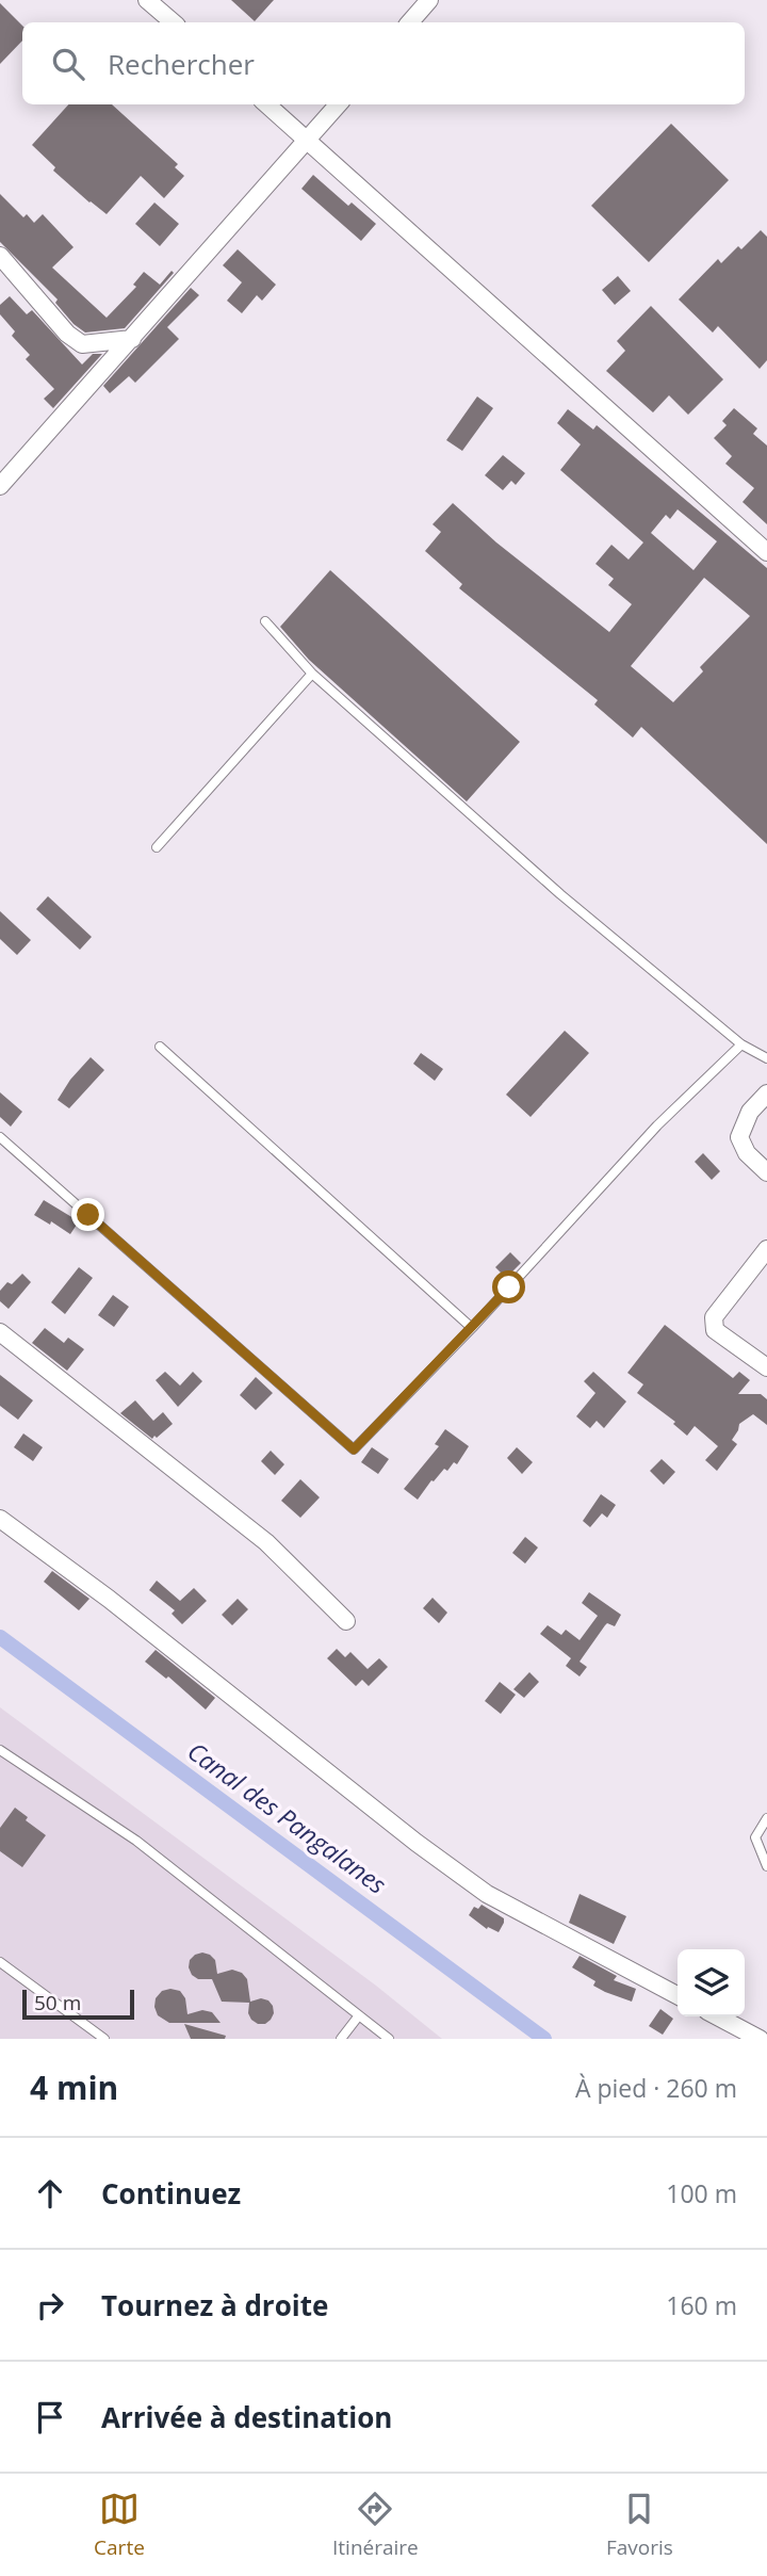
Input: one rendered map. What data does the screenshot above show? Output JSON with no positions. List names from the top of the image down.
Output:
{
  "water": ["Canal des Pangalanes"],
  "scale_bar": "50 m",
  "page": {
    "search": "Rechercher",
    "scale": "50 m",
    "heading": ["4 min", "À pied · 260 m"],
    "list": [
      ["Continuez", "100 m"],
      ["Tournez à droite", "160 m"],
      "Arrivée à destination"
    ],
    "nav": ["Carte", "Itinéraire", "Favoris"]
  }
}
